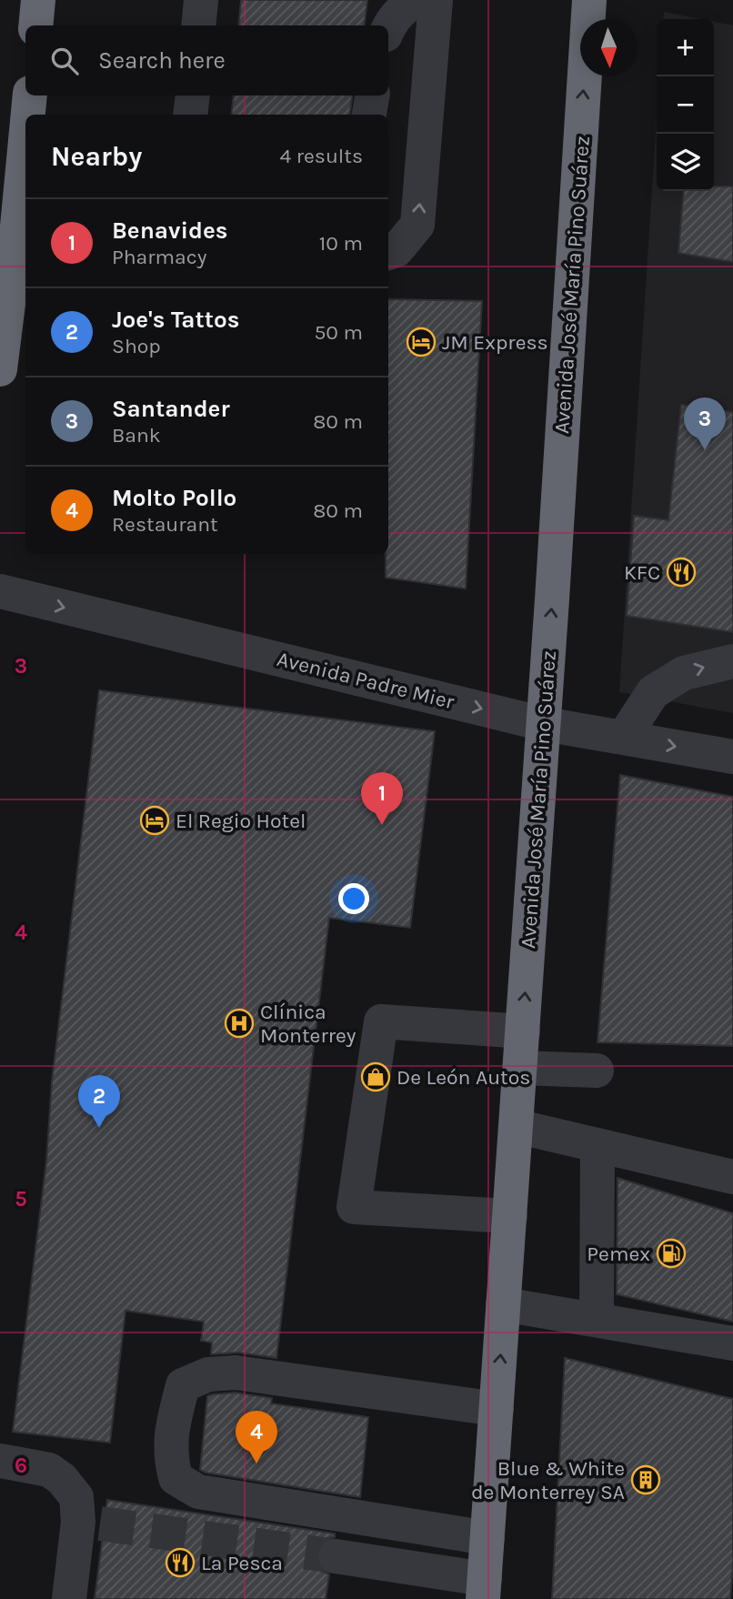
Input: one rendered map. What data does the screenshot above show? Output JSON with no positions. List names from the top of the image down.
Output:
{
  "streets": {
    "highway": ["Avenida José María Pino Suárez"],
    "street": ["Avenida Padre Mier"]
  },
  "crossings": [
    ["Avenida José María Pino Suárez", "Avenida Padre Mier"]
  ],
  "one_way": ["Avenida José María Pino Suárez", "Avenida Padre Mier"],
  "places": {
    "hotel": ["JM Express", "El Regio Hotel"],
    "restaurant": ["KFC", "La Pesca"],
    "hospital": ["Clínica Monterrey"],
    "shop": ["De León Autos"],
    "fuel station": ["Pemex"],
    "building": ["Blue & White de Monterrey SA"]
  },
  "north": "bottom",
  "page": {
    "map_buttons": ["+", "−"],
    "search": "Search here",
    "heading": ["Nearby", "4 results"],
    "list": [
      {
        "mark": "1",
        "name": "Benavides",
        "note": "Pharmacy",
        "value": "10 m"
      },
      {
        "mark": "2",
        "name": "Joe's Tattos",
        "note": "Shop",
        "value": "50 m"
      },
      {
        "mark": "3",
        "name": "Santander",
        "note": "Bank",
        "value": "80 m"
      },
      {
        "mark": "4",
        "name": "Molto Pollo",
        "note": "Restaurant",
        "value": "80 m"
      }
    ],
    "pins": [
      "3",
      "1",
      "2",
      "4"
    ]
  },
  "grid": {
    "rows": [
      "3",
      "4",
      "5",
      "6"
    ]
  }
}
